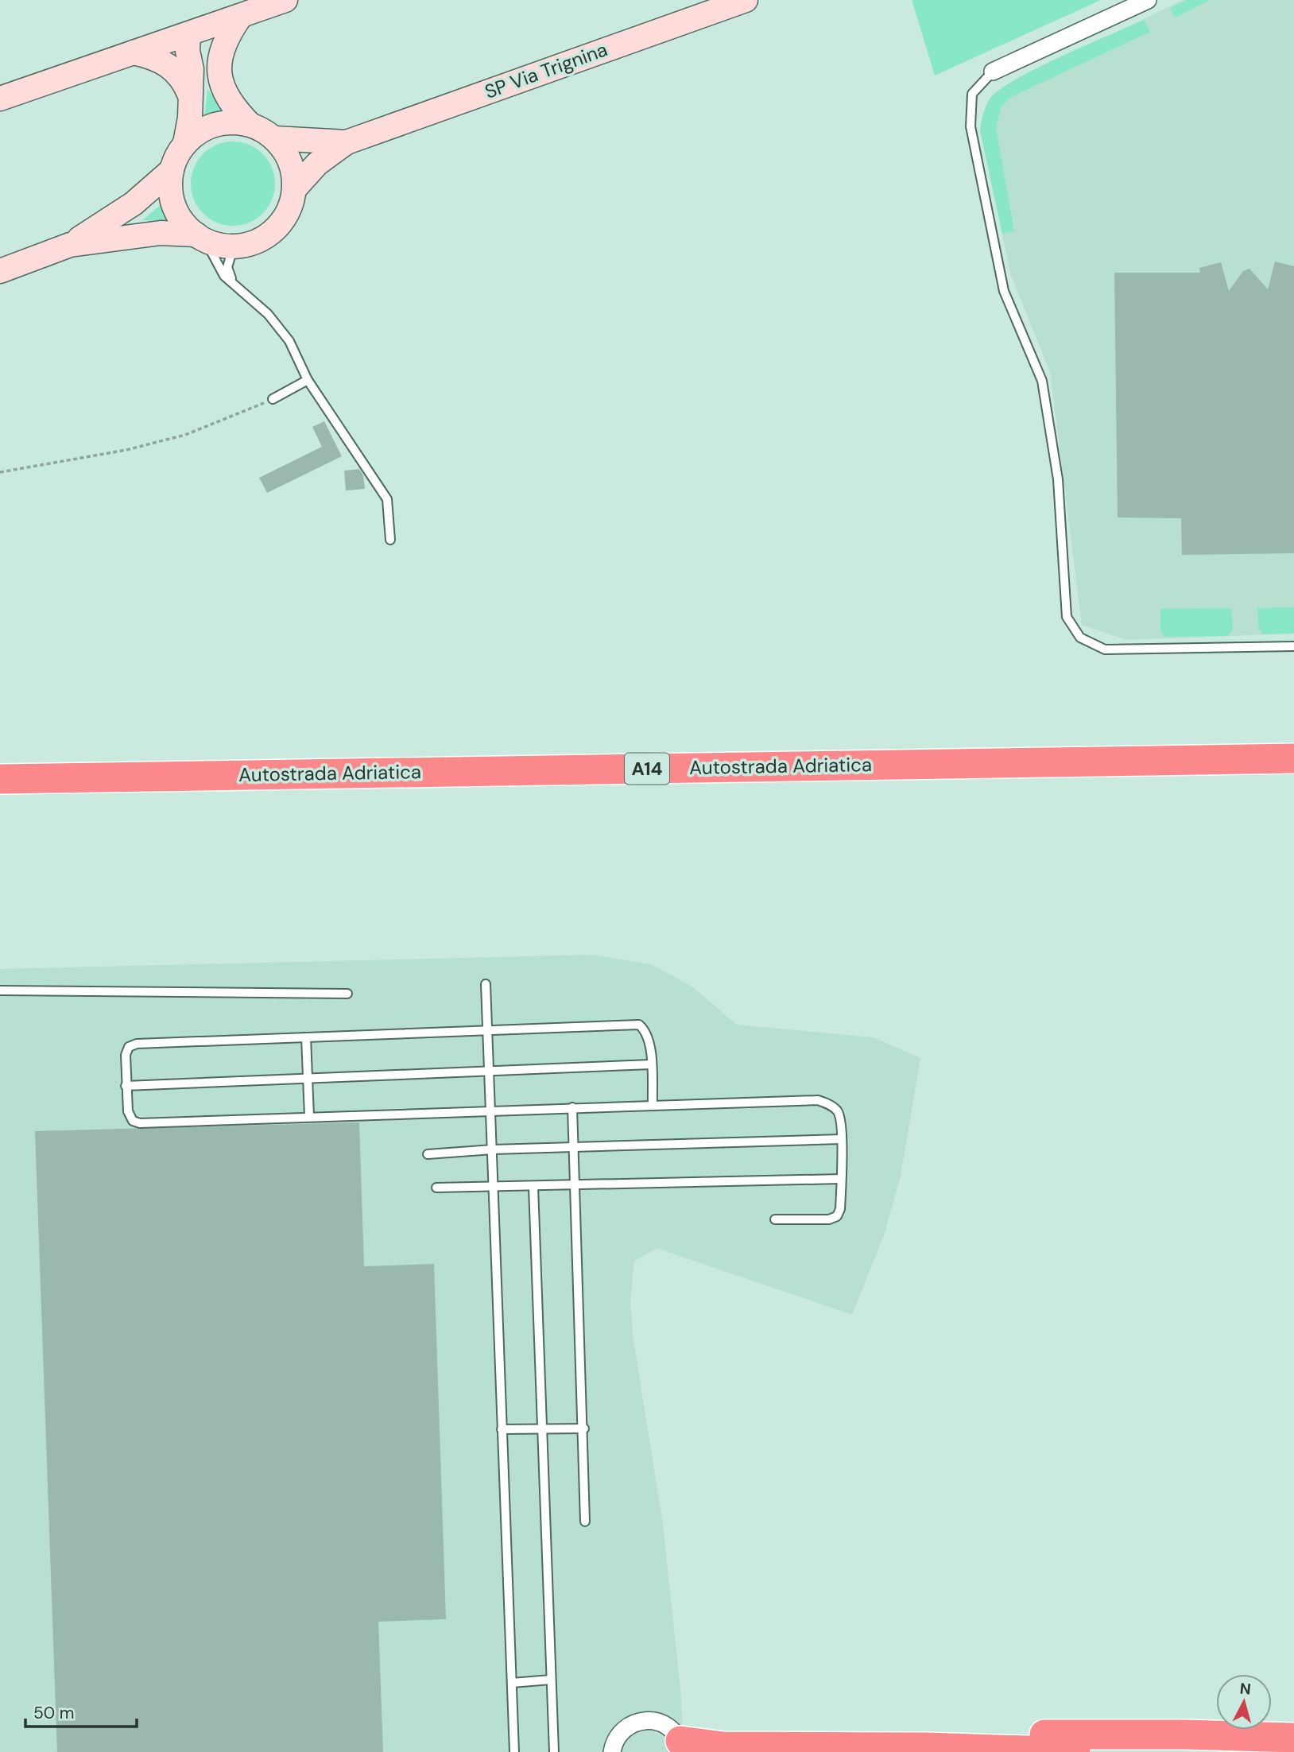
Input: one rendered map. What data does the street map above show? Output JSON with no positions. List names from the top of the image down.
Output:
{
  "streets": {
    "highway": ["Autostrada Adriatica", "A14"],
    "main road": ["SP Via Trignina"]
  },
  "scale_bar": "50 m",
  "north": "top"
}
